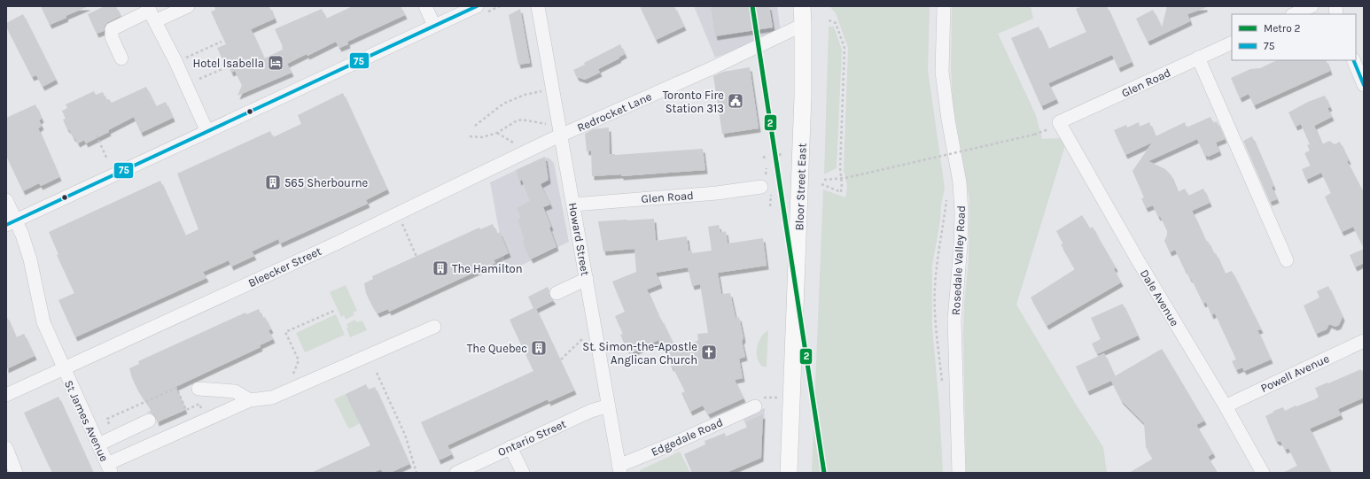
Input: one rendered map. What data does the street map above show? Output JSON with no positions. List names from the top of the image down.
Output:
{
  "streets": {
    "main road": ["Bloor Street East"],
    "street": [
      "Glen Road",
      "Redrocket Lane",
      "Howard Street",
      "Rosedale Valley Road",
      "Bleecker Street",
      "Dale Avenue",
      "Powell Avenue",
      "St James Avenue",
      "Edgedale Road",
      "Ontario Street"
    ]
  },
  "crossings": [
    ["Glen Road", "Howard Street"],
    ["Glen Road", "Dale Avenue"],
    ["Redrocket Lane", "Bloor Street East"],
    ["Redrocket Lane", "Howard Street"],
    ["Redrocket Lane", "Bleecker Street"],
    ["Howard Street", "Bleecker Street"],
    ["Howard Street", "Edgedale Road"],
    ["Howard Street", "Ontario Street"],
    ["Bleecker Street", "St James Avenue"],
    ["Dale Avenue", "Powell Avenue"]
  ],
  "places": {
    "hotel": ["Hotel Isabella"],
    "public building": ["Toronto Fire Station 313"],
    "building": ["565 Sherbourne", "The Hamilton", "The Quebec"],
    "church": ["St. Simon-the-Apostle Anglican Church"]
  },
  "lines": ["metro line 2", "transit line 75"],
  "legend": ["Metro 2", "75"]
}
